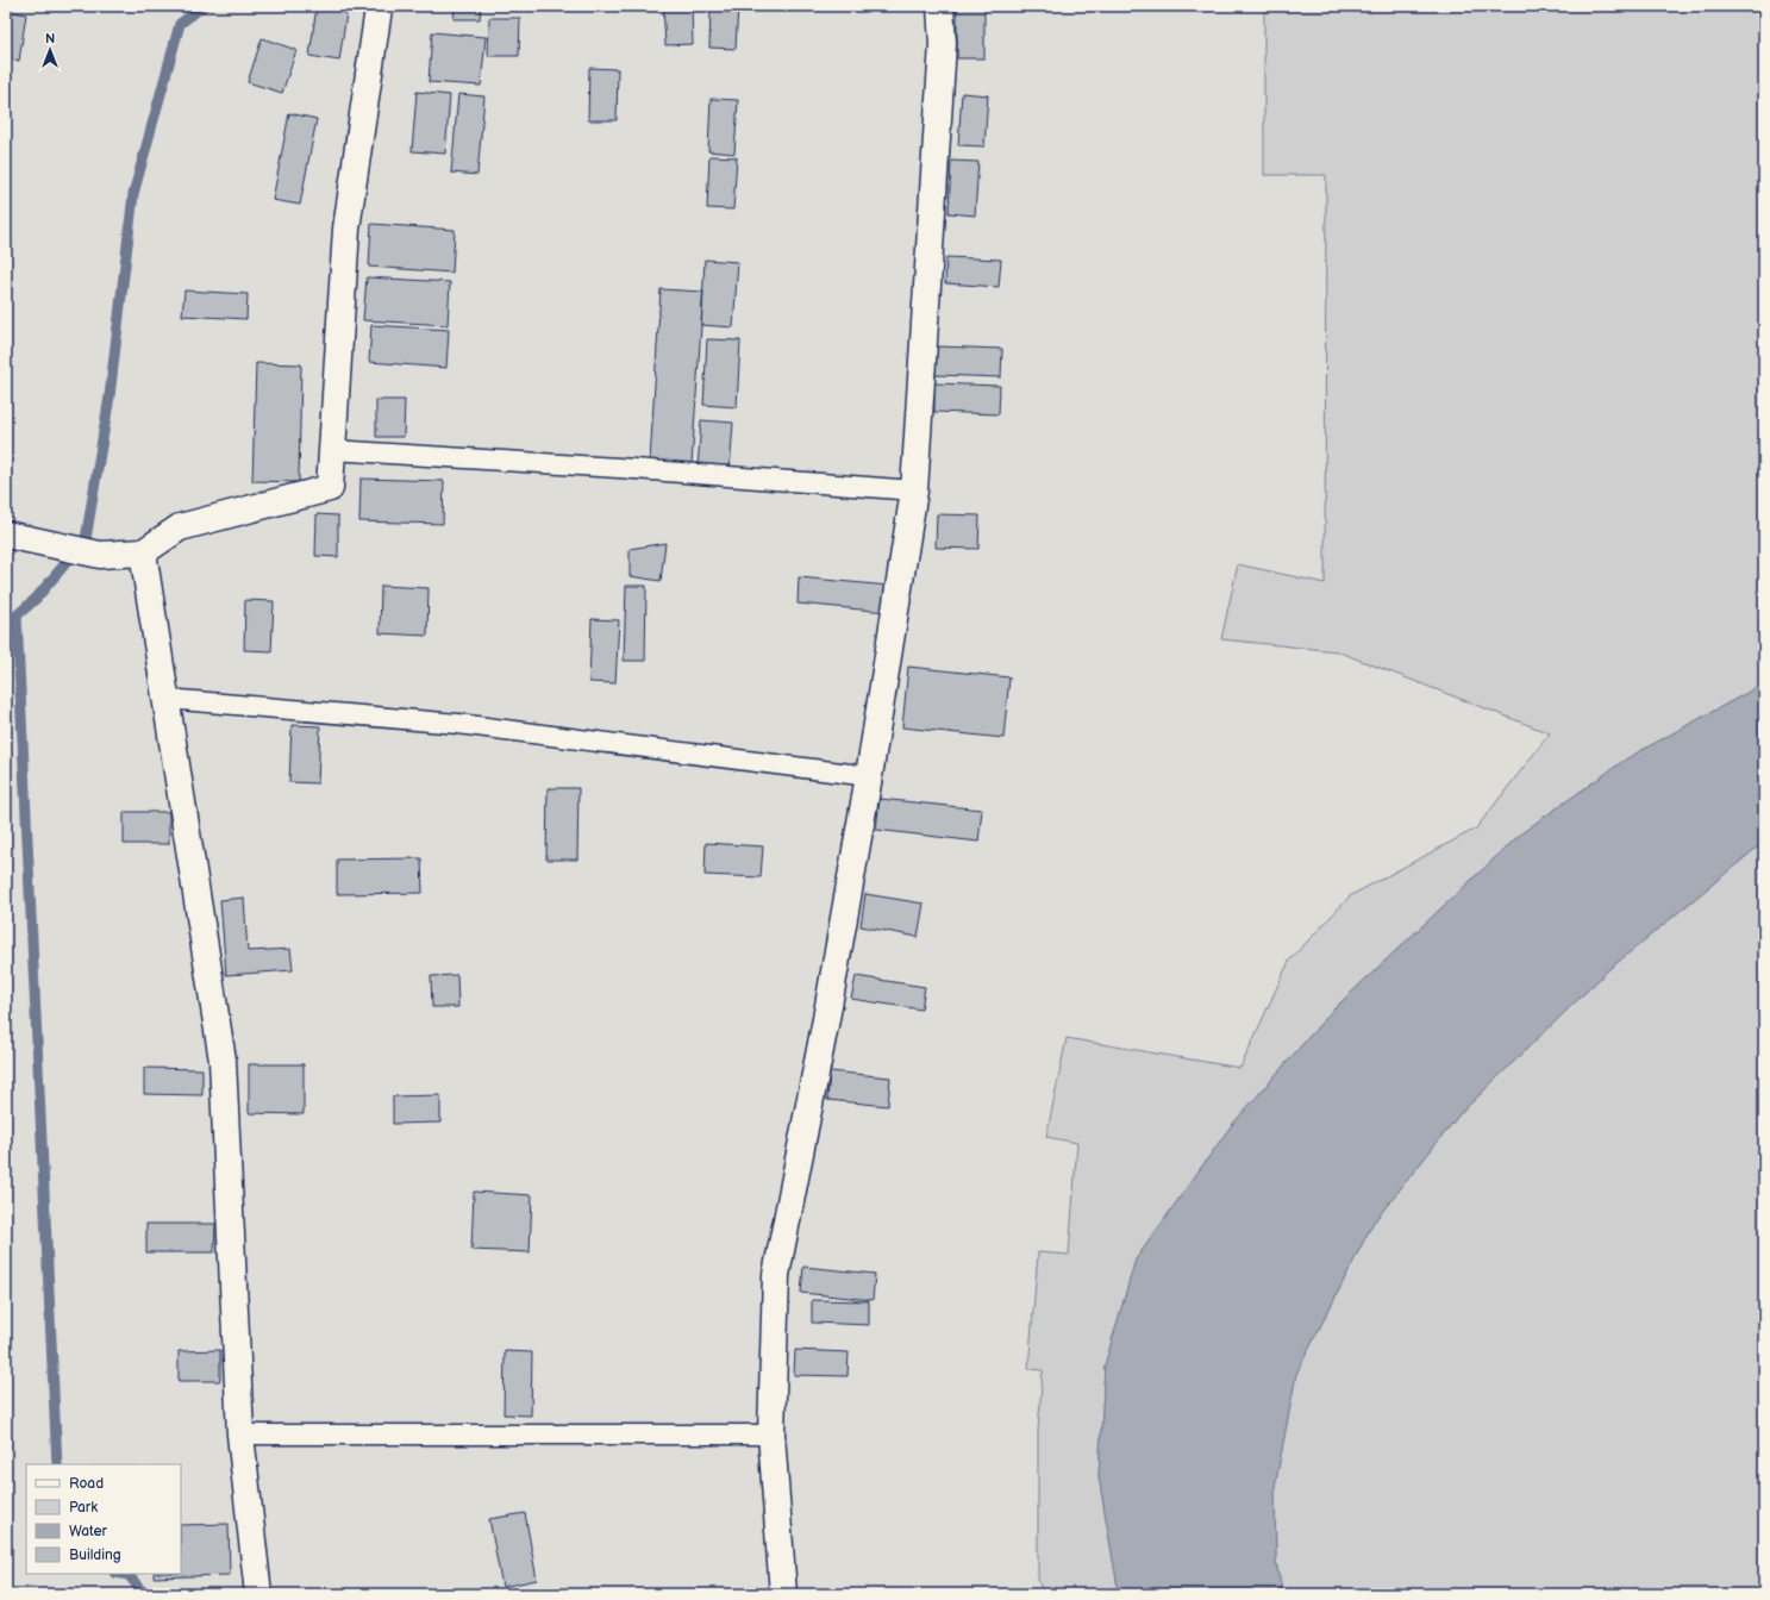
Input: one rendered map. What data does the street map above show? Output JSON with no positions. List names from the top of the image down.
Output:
{
  "legend": [
    "Road",
    "Park",
    "Water",
    "Building"
  ],
  "north": "top"
}
